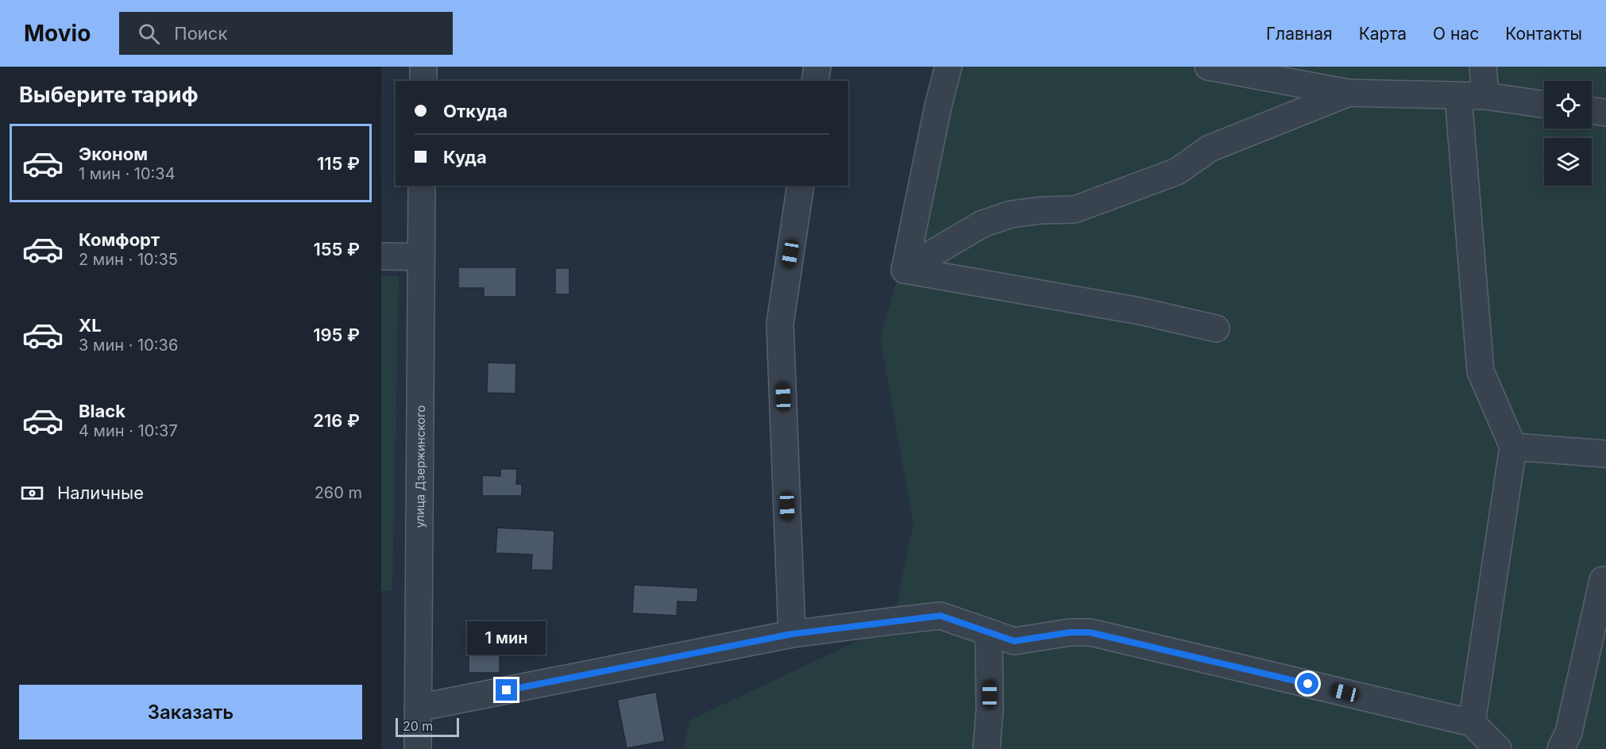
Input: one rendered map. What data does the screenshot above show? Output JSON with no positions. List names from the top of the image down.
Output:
{
  "streets": {
    "street": ["улица Дзержинского"]
  },
  "scale_bar": "20 m",
  "page": {
    "header": "Movio",
    "search": "Поиск",
    "nav": [
      "Главная",
      "Карта",
      "О нас",
      "Контакты"
    ],
    "heading": "Выберите тариф",
    "banner": ["Откуда", "Куда"],
    "list": [
      {
        "name": "Эконом",
        "note": "1 мин · 10:34",
        "value": "115 ₽"
      },
      {
        "name": "Комфорт",
        "note": "2 мин · 10:35",
        "value": "155 ₽"
      },
      {
        "name": "XL",
        "note": "3 мин · 10:36",
        "value": "195 ₽"
      },
      {
        "name": "Black",
        "note": "4 мин · 10:37",
        "value": "216 ₽"
      }
    ],
    "pay": ["Наличные", "260 m"],
    "bubble": "1 мин",
    "buttons": "Заказать",
    "scale": "20 m"
  }
}
